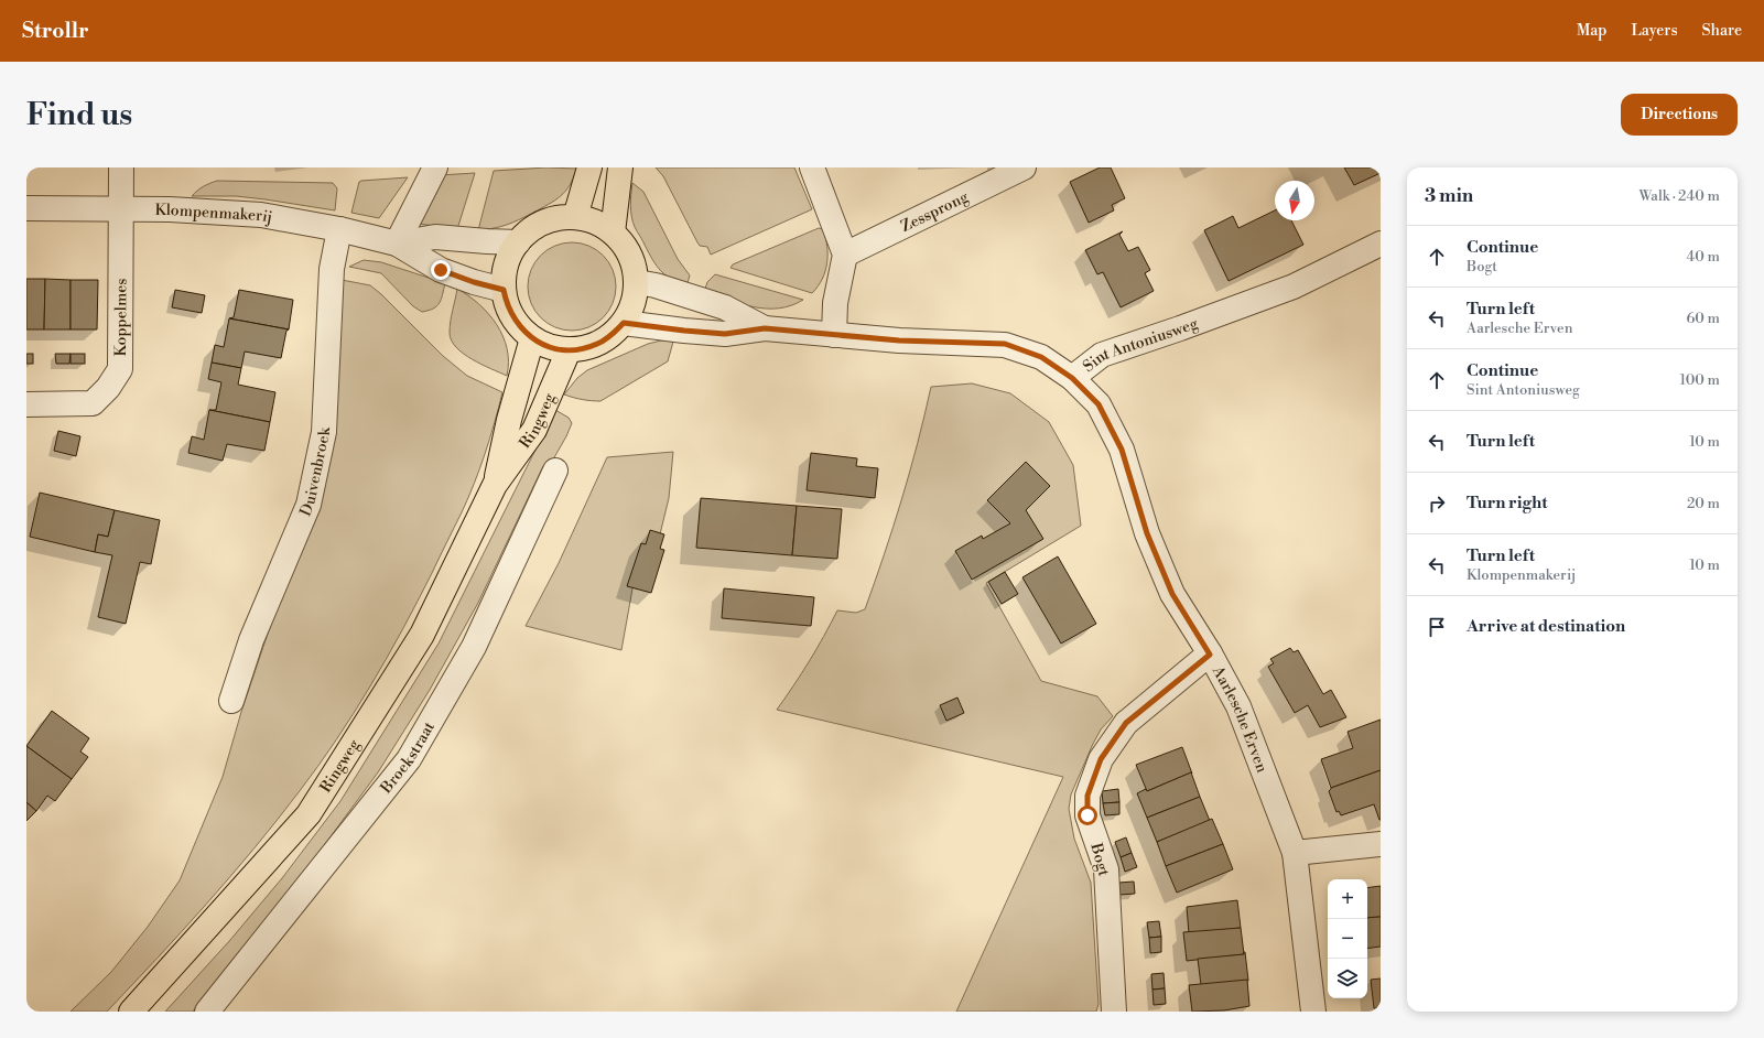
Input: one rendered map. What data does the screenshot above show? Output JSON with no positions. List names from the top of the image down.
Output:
{
  "streets": {
    "main road": ["Ringweg"],
    "street": [
      "Zessprong",
      "Klompenmakerij",
      "Koppelmes",
      "Sint Antoniusweg",
      "Duivenbroek",
      "Aarlesche Erven",
      "Broekstraat",
      "Bogt"
    ]
  },
  "crossings": [
    ["Klompenmakerij", "Koppelmes"],
    ["Klompenmakerij", "Sint Antoniusweg"],
    ["Klompenmakerij", "Ringweg"],
    ["Klompenmakerij", "Duivenbroek"],
    ["Sint Antoniusweg", "Ringweg"],
    ["Sint Antoniusweg", "Aarlesche Erven"],
    ["Aarlesche Erven", "Bogt"]
  ],
  "north": "bottom",
  "page": {
    "header": "Strollr",
    "nav": ["Map", "Layers", "Share"],
    "buttons": "Directions",
    "title": "Find us",
    "heading": ["3 min", "Walk · 240 m"],
    "list": [
      ["Continue", "Bogt", "40 m"],
      ["Turn left", "Aarlesche Erven", "60 m"],
      ["Continue", "Sint Antoniusweg", "100 m"],
      ["Turn left", "10 m"],
      ["Turn right", "20 m"],
      ["Turn left", "Klompenmakerij", "10 m"],
      "Arrive at destination"
    ],
    "map_buttons": ["+", "−"]
  }
}
